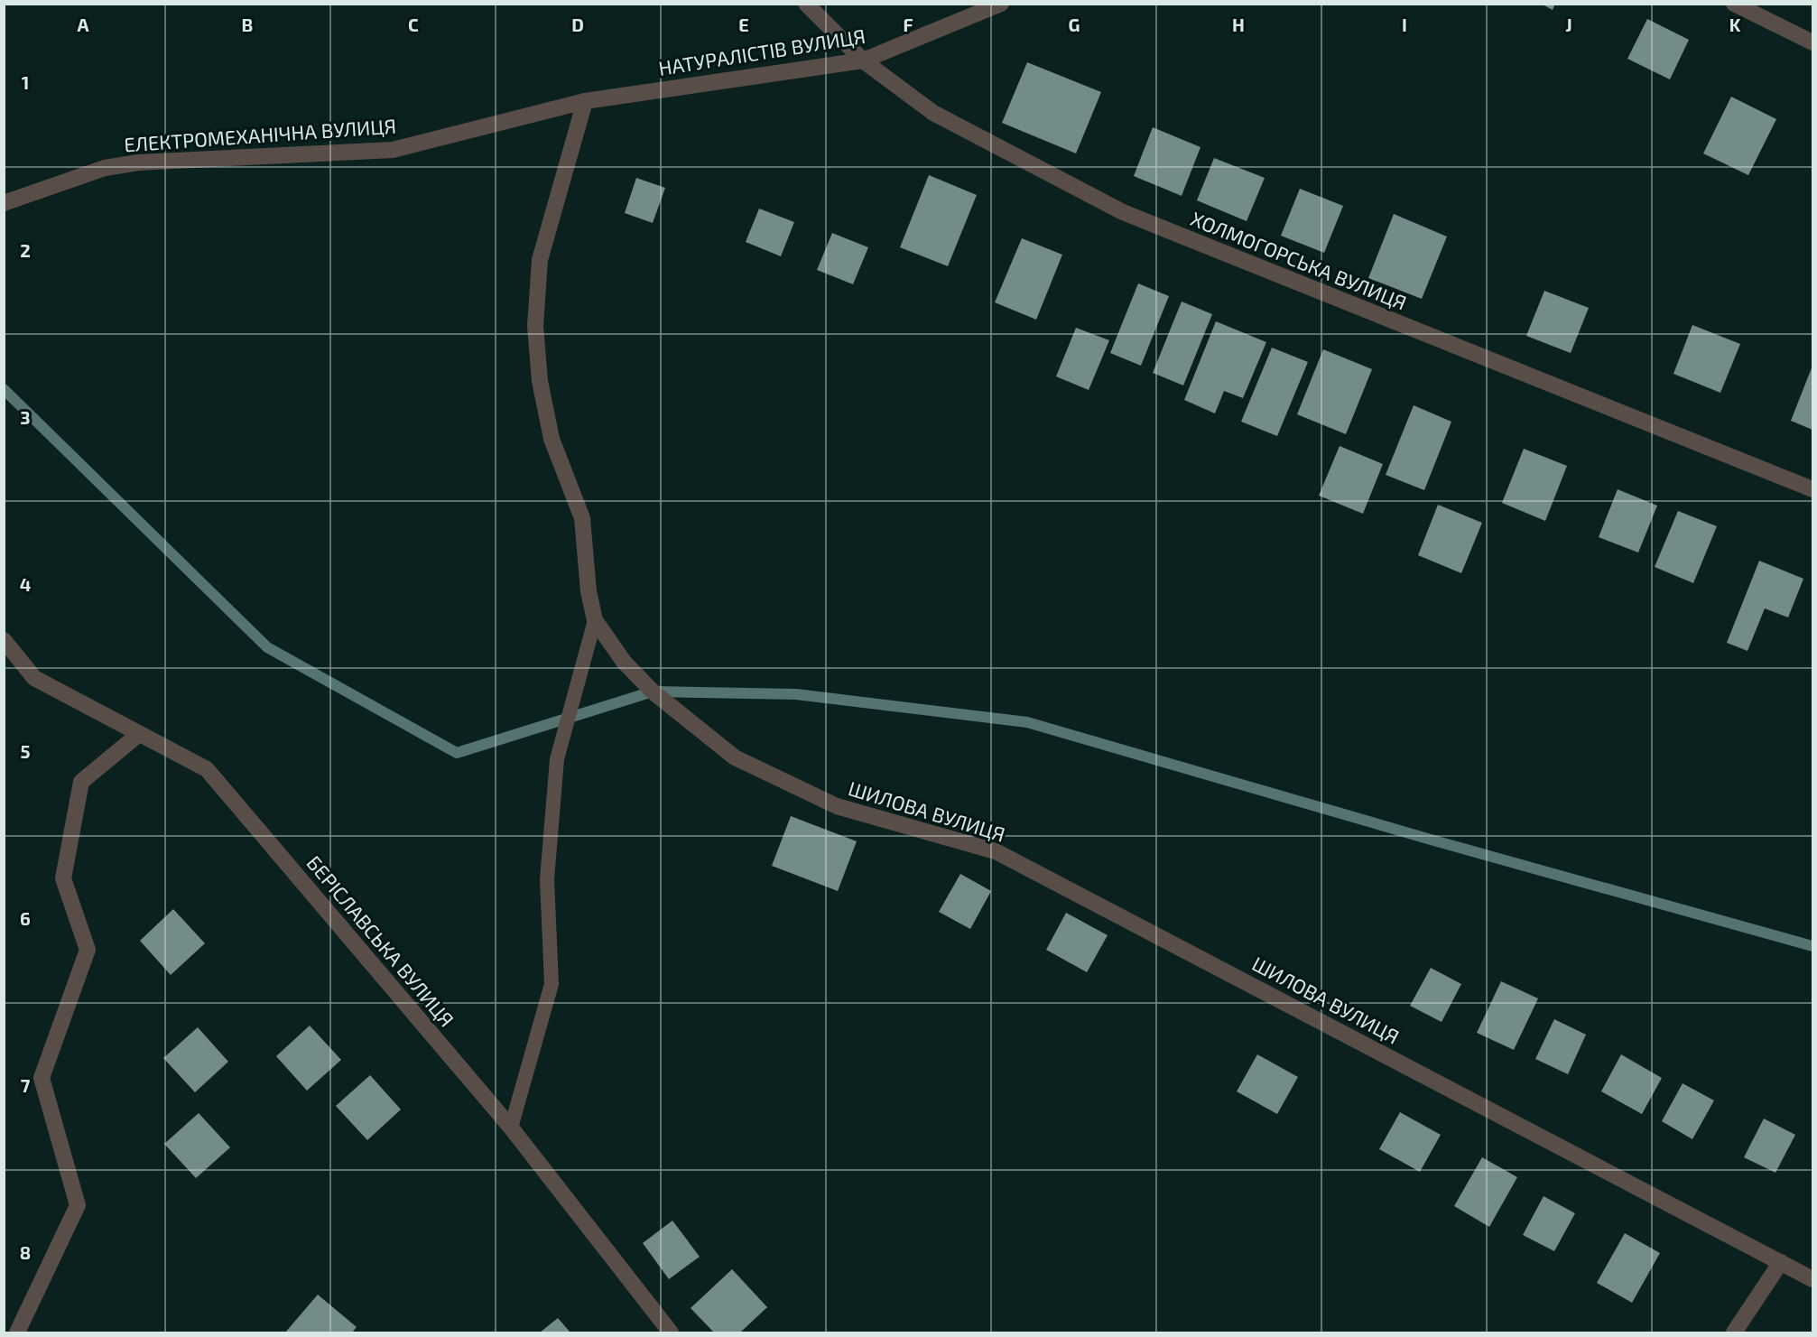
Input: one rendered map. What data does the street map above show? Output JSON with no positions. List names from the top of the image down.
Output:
{
  "streets": {
    "street": [
      "НАТУРАЛІСТІВ ВУЛИЦЯ",
      "ЕЛЕКТРОМЕХАНІЧНА ВУЛИЦЯ",
      "ХОЛМОГОРСЬКА ВУЛИЦЯ",
      "ШИЛОВА ВУЛИЦЯ",
      "БЕРІСЛАВСЬКА ВУЛИЦЯ"
    ]
  },
  "crossings": [
    ["НАТУРАЛІСТІВ ВУЛИЦЯ", "ЕЛЕКТРОМЕХАНІЧНА ВУЛИЦЯ"],
    ["НАТУРАЛІСТІВ ВУЛИЦЯ", "ХОЛМОГОРСЬКА ВУЛИЦЯ"],
    ["НАТУРАЛІСТІВ ВУЛИЦЯ", "ШИЛОВА ВУЛИЦЯ"],
    ["ЕЛЕКТРОМЕХАНІЧНА ВУЛИЦЯ", "ШИЛОВА ВУЛИЦЯ"]
  ],
  "grid": {
    "columns": [
      "A",
      "B",
      "C",
      "D",
      "E",
      "F",
      "G",
      "H",
      "I",
      "J",
      "K"
    ],
    "rows": [
      "1",
      "2",
      "3",
      "4",
      "5",
      "6",
      "7",
      "8"
    ]
  }
}
